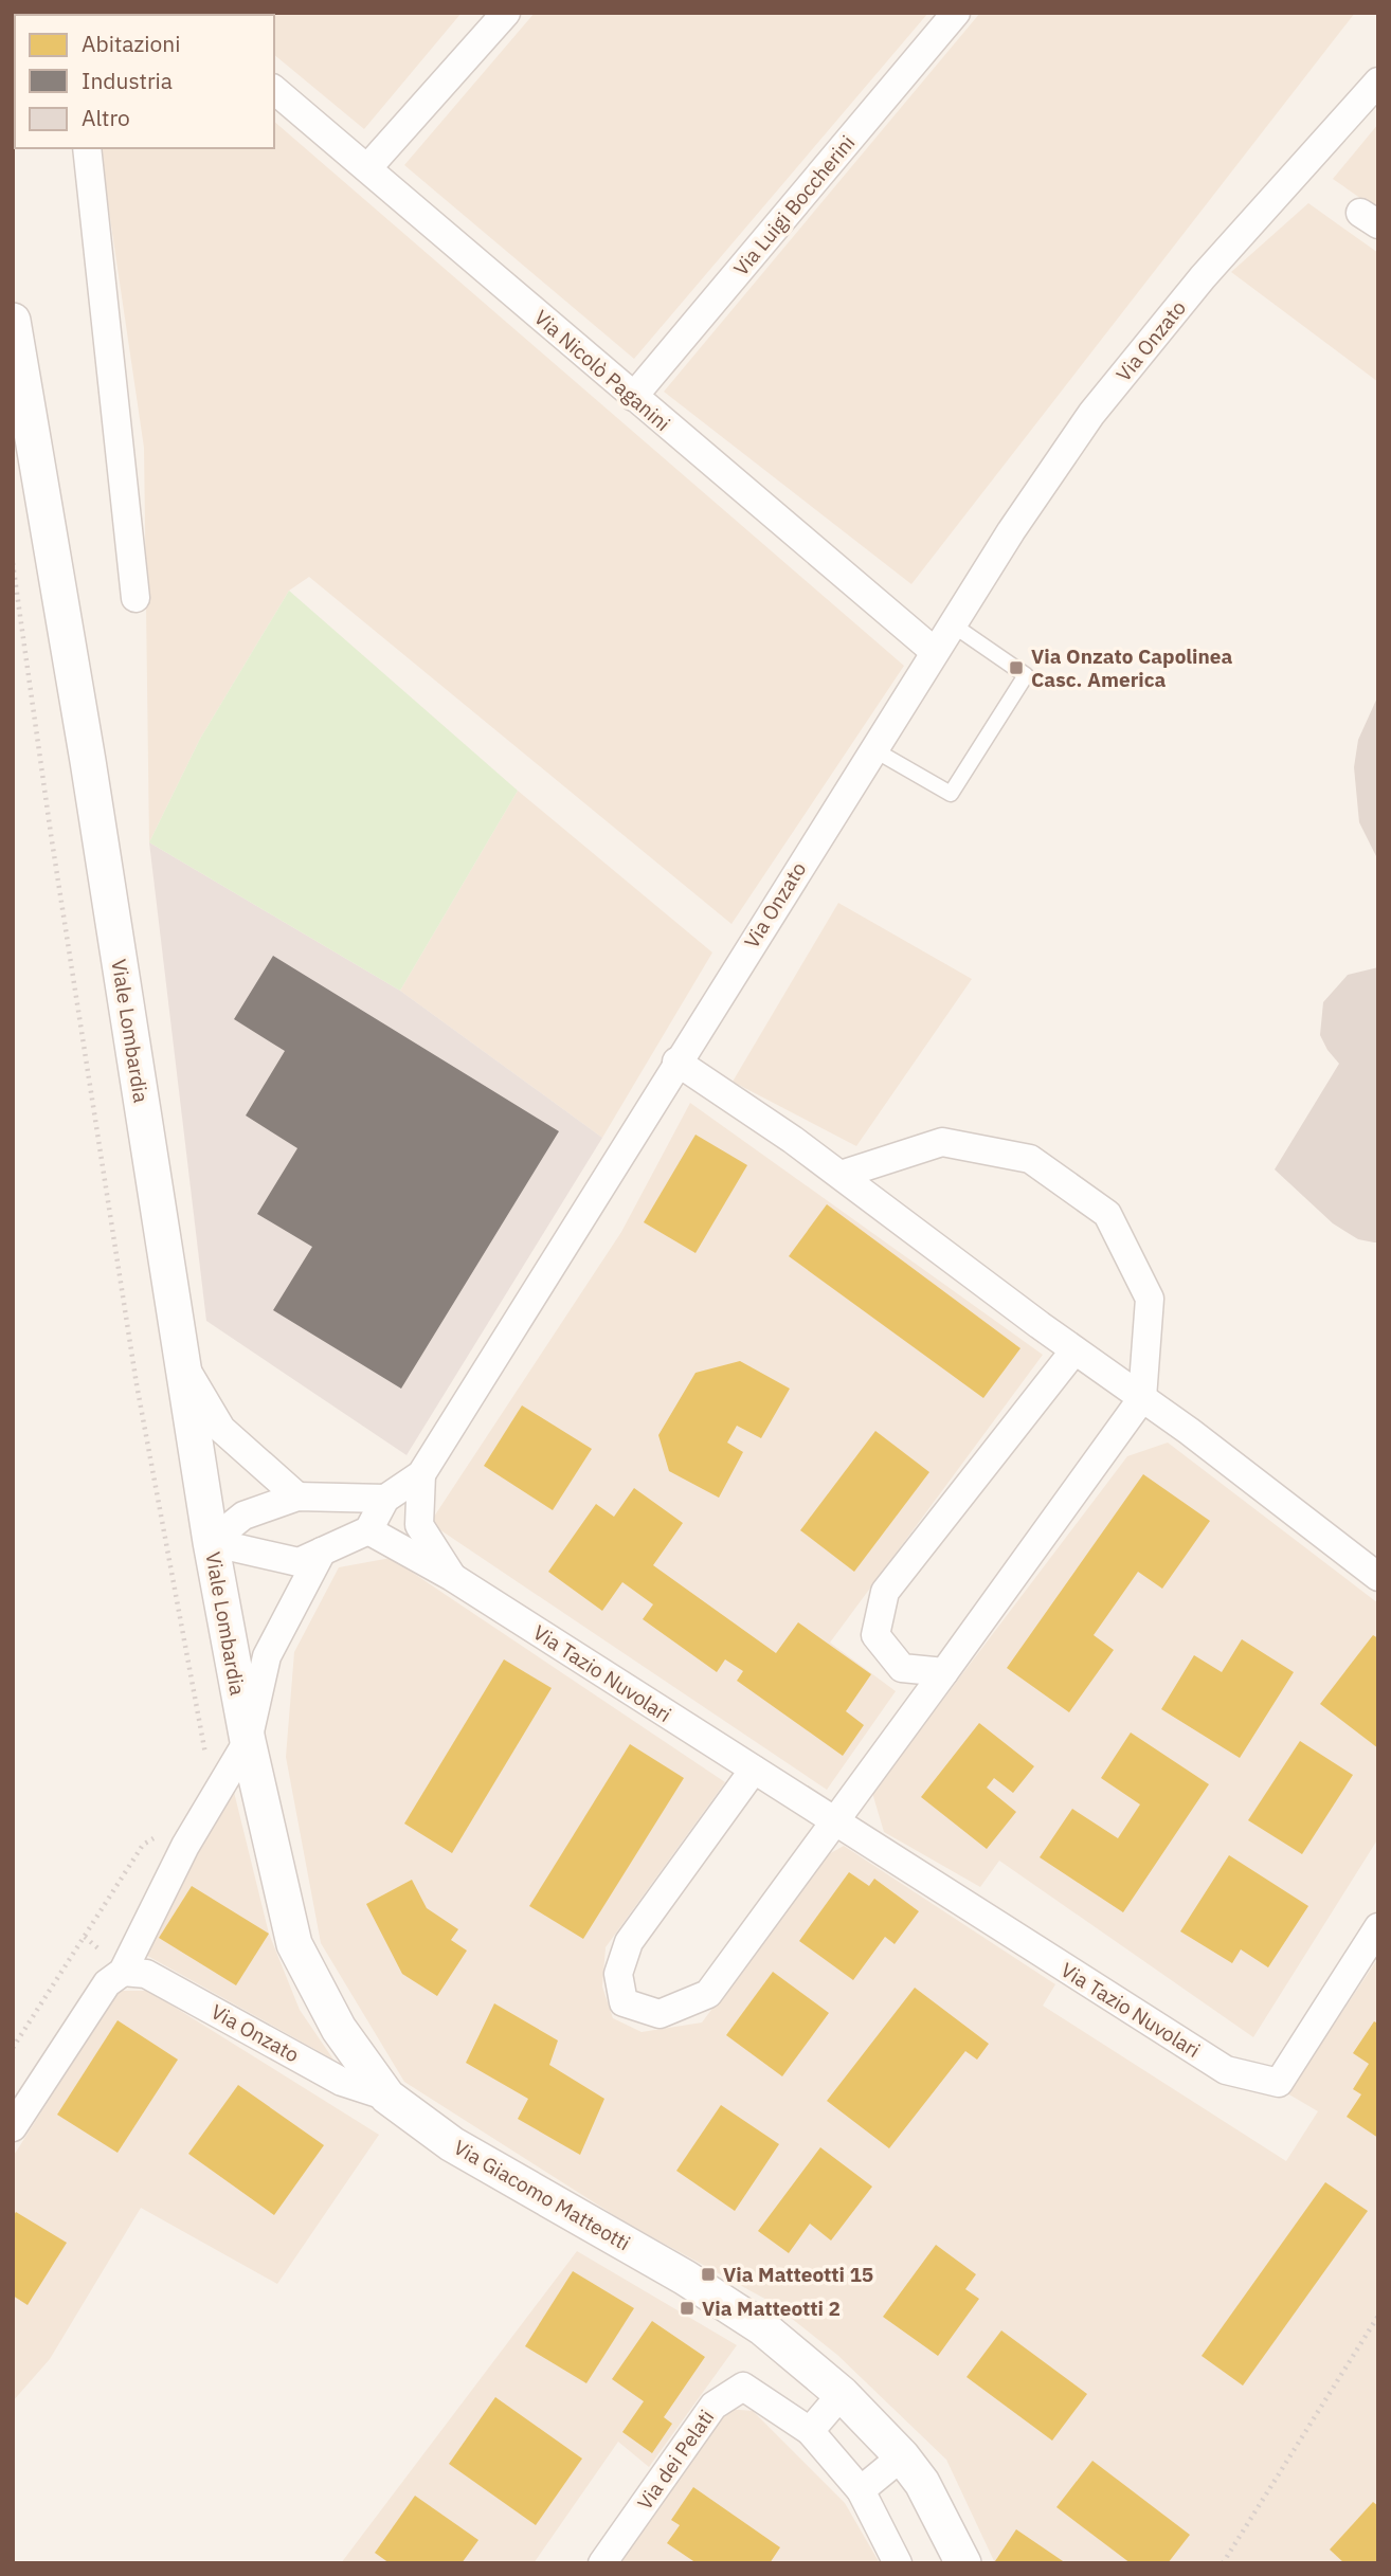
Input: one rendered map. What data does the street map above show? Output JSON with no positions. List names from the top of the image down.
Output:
{
  "streets": {
    "street": [
      "Via Luigi Boccherini",
      "Via Onzato",
      "Via Nicolò Paganini",
      "Viale Lombardia",
      "Via Tazio Nuvolari",
      "Via Giacomo Matteotti",
      "Via dei Pelati"
    ]
  },
  "crossings": [
    ["Via Luigi Boccherini", "Via Nicolò Paganini"],
    ["Via Onzato", "Via Nicolò Paganini"],
    ["Via Onzato", "Via Giacomo Matteotti"],
    ["Viale Lombardia", "Via Giacomo Matteotti"]
  ],
  "places": {
    "transit": ["Via Onzato Capolinea Casc. America", "Via Matteotti 15", "Via Matteotti 2"]
  },
  "legend": ["Abitazioni", "Industria", "Altro"]
}
